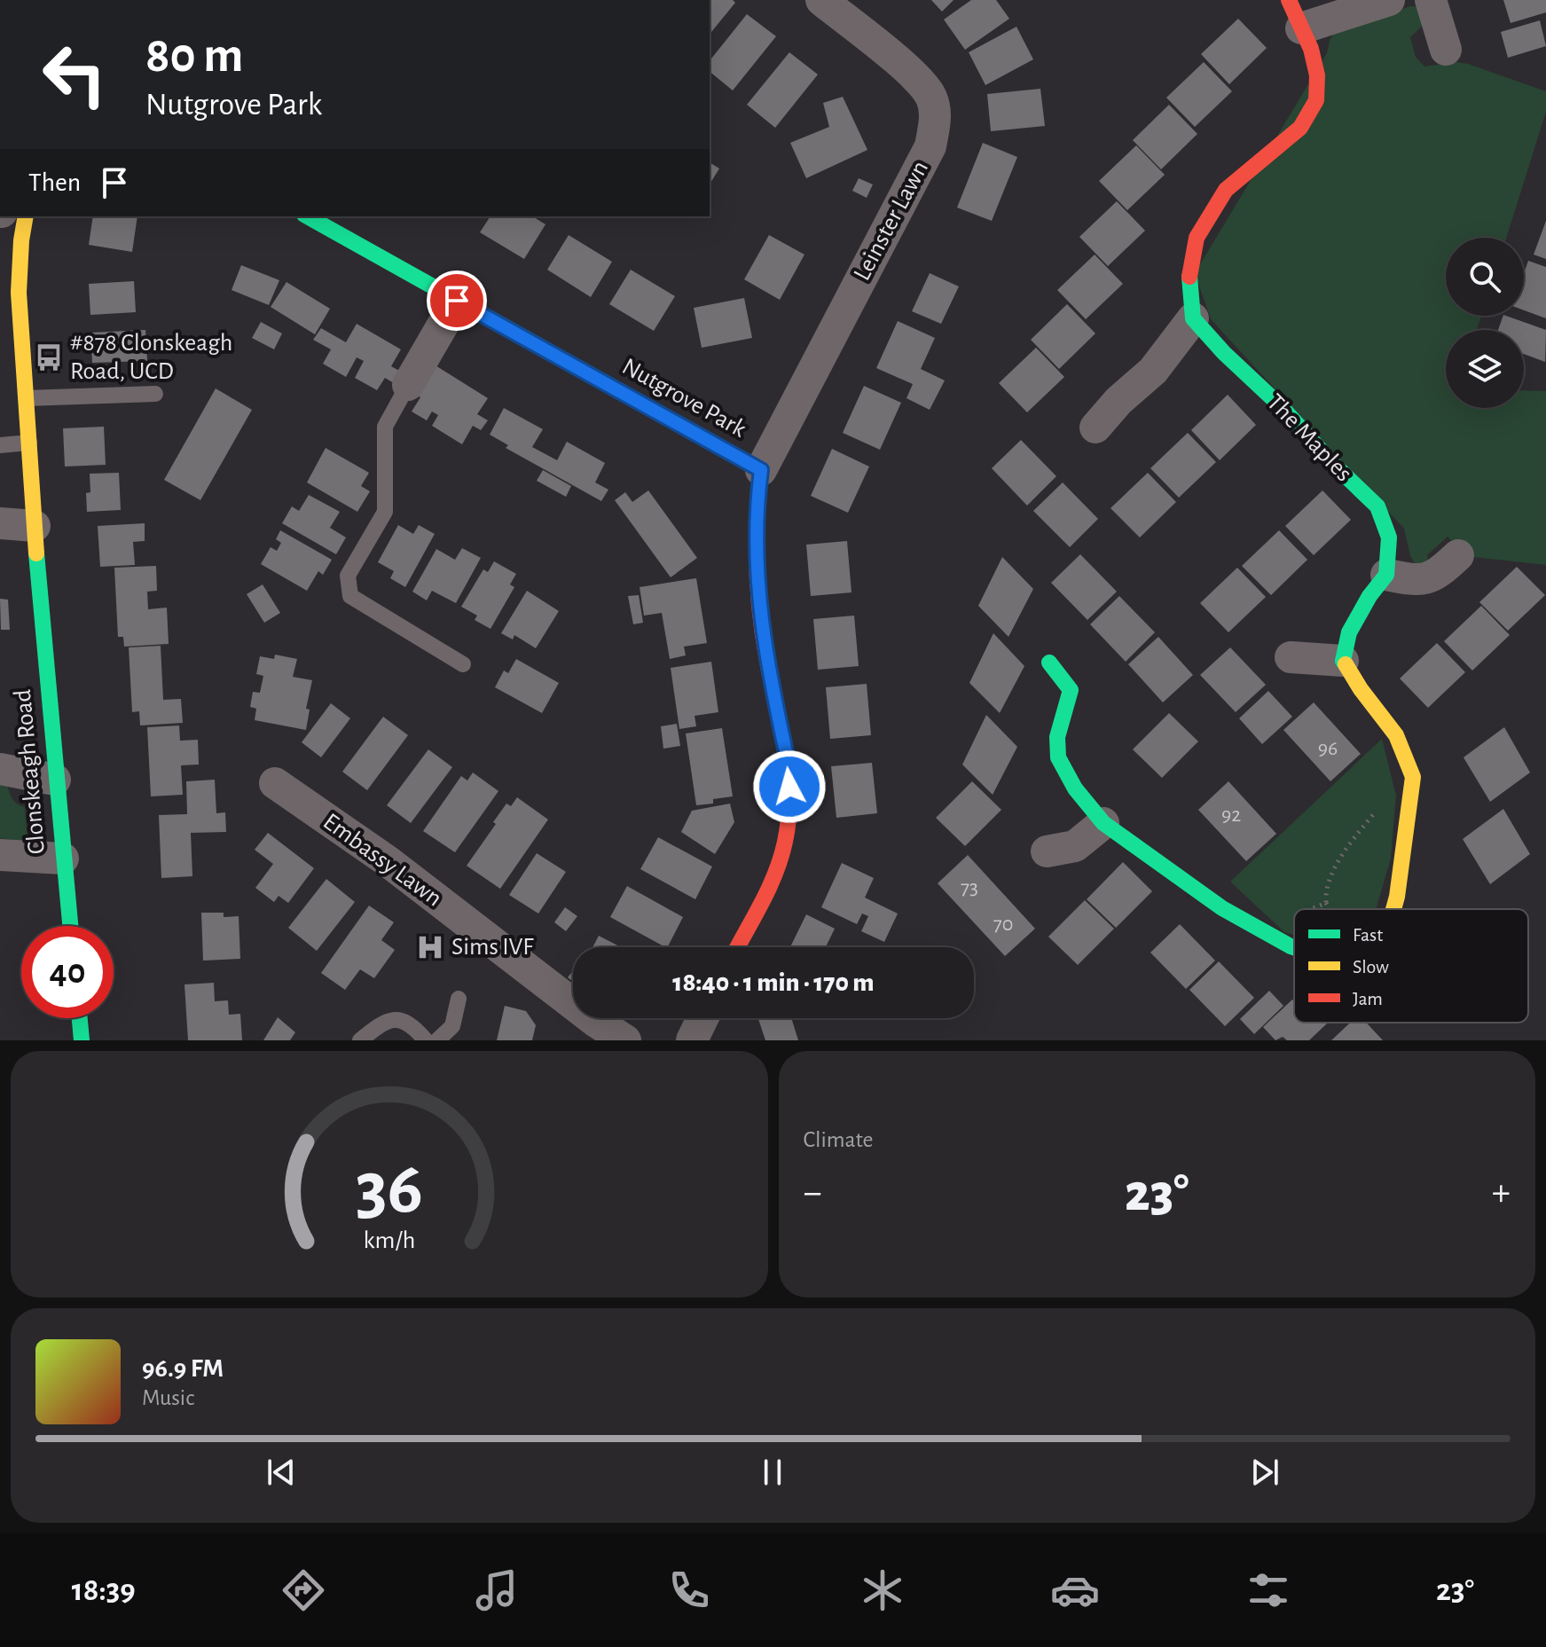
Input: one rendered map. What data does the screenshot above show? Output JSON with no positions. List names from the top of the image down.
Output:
{
  "streets": {
    "street": [
      "Leinster Lawn",
      "Nutgrove Park",
      "The Maples",
      "Clonskeagh Road",
      "Embassy Lawn"
    ]
  },
  "crossings": [
    ["Leinster Lawn", "Nutgrove Park"]
  ],
  "places": {
    "bus stop": ["#878 Clonskeagh Road, UCD"],
    "hospital": ["Sims IVF"]
  },
  "house_numbers": [
    "96",
    "92",
    "73",
    "70"
  ],
  "legend": ["Fast", "Slow", "Jam"],
  "page": {
    "turn": ["80 m", "Nutgrove Park"],
    "then": "Then",
    "limit": "40",
    "trip": "18:40 · 1 min · 170 m",
    "tile": "Climate",
    "heat": ["−", "23°", "+"],
    "song": ["96.9 FM", "Music"],
    "tabs": ["18:39", "23°"],
    "gauge": ["36", "km/h"]
  }
}
